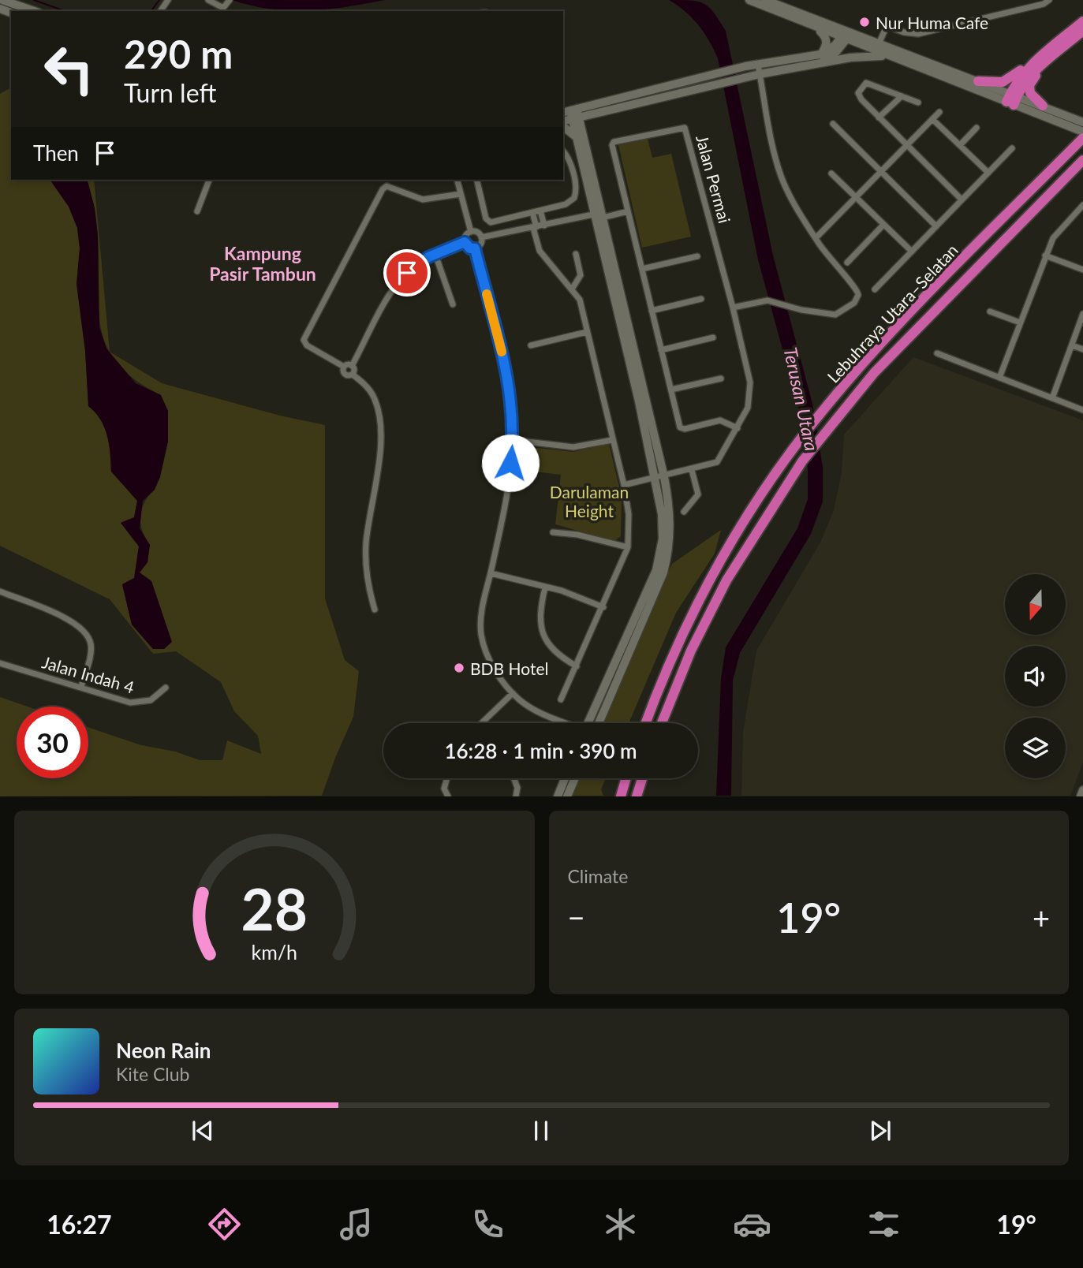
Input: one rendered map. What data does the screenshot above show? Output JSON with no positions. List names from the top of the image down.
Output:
{
  "streets": {
    "highway": ["Lebuhraya Utara–Selatan"],
    "street": ["Jalan Permai", "Jalan Indah 4"]
  },
  "districts": ["Kampung Pasir Tambun"],
  "water": ["Terusan Utara"],
  "parks": ["Darulaman Height"],
  "places": ["Nur Huma Cafe", "BDB Hotel"],
  "north": "bottom",
  "page": {
    "turn": ["290 m", "Turn left"],
    "then": "Then",
    "limit": "30",
    "trip": "16:28 · 1 min · 390 m",
    "tile": "Climate",
    "heat": ["−", "19°", "+"],
    "song": ["Neon Rain", "Kite Club"],
    "tabs": ["16:27", "19°"],
    "gauge": ["28", "km/h"]
  }
}
